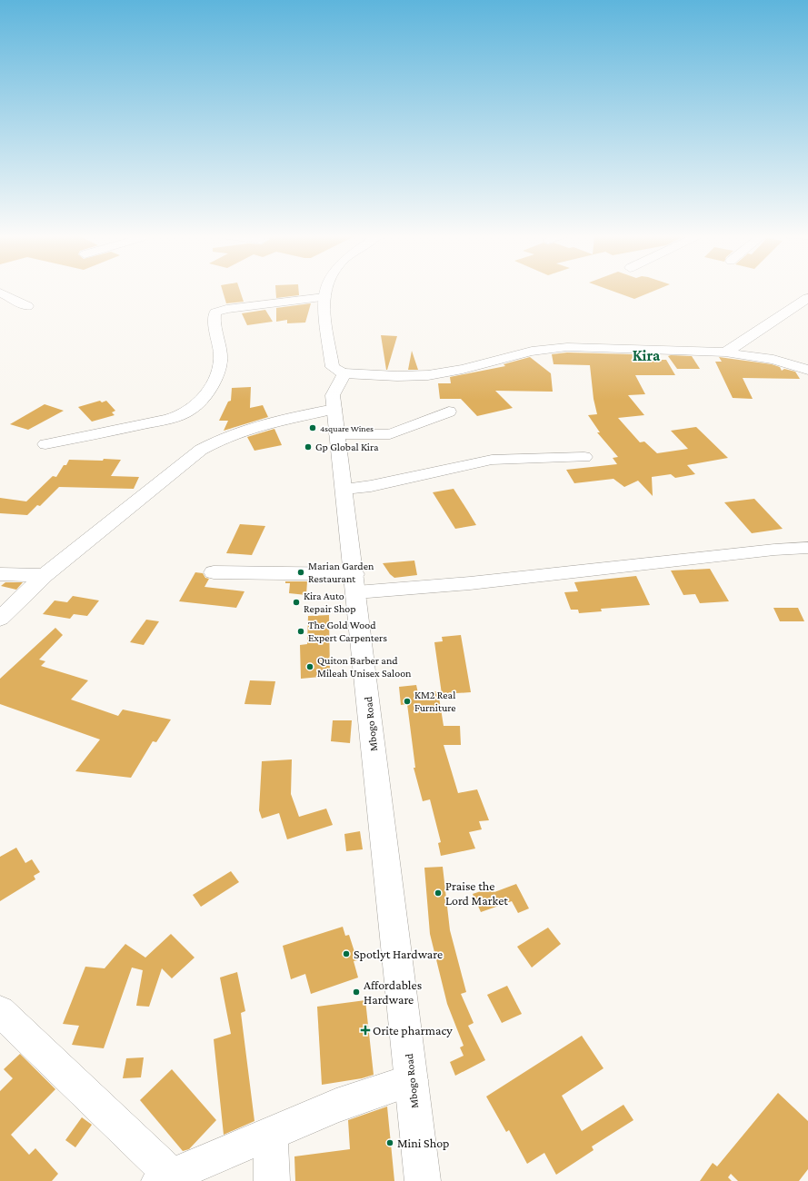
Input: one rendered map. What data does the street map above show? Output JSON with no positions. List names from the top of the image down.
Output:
{
  "streets": {
    "street": ["Mbogo Road"]
  },
  "districts": ["Kira"],
  "places": {
    "other": [
      "4square Wines",
      "Gp Global Kira",
      "Marian Garden Restaurant",
      "Kira Auto Repair Shop",
      "The Gold Wood Expert Carpenters",
      "Quiton Barber and Mileah Unisex Saloon",
      "KM2 Real Furniture",
      "Praise the Lord Market",
      "Spotlyt Hardware",
      "Affordables Hardware",
      "Mini Shop"
    ],
    "health": ["Orite pharmacy"]
  }
}
